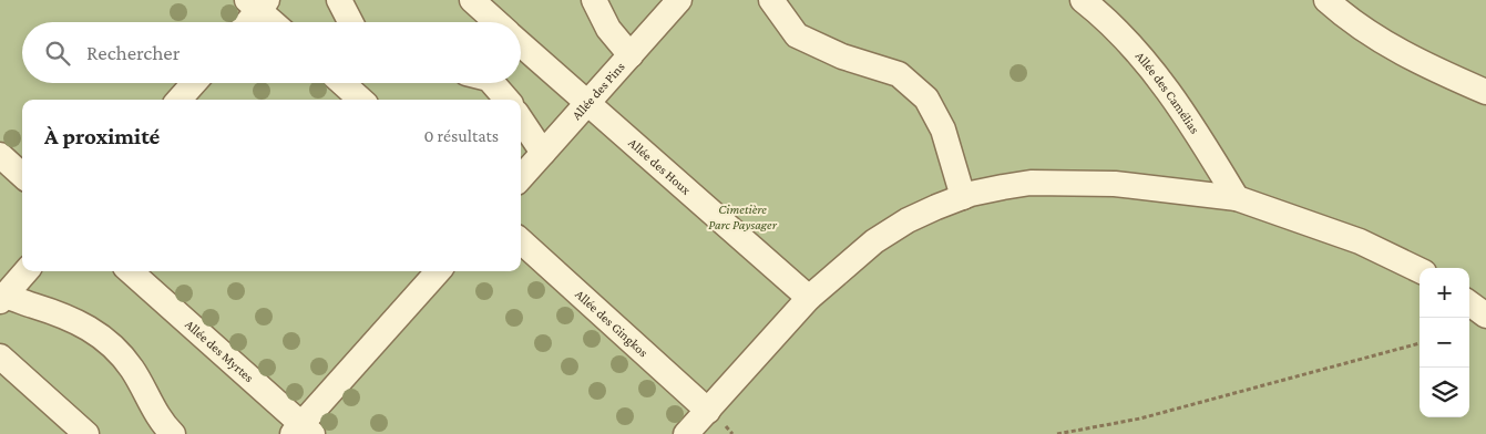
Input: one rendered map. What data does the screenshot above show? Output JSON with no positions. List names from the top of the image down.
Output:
{
  "streets": {
    "lane": [
      "Allée des Pins",
      "Allée des Camélias",
      "Allée des Houx",
      "Allée des Gingkos",
      "Allée des Myrtes"
    ]
  },
  "crossings": [
    ["Allée des Pins", "Allée des Houx"]
  ],
  "parks": ["Cimetière Parc Paysager"],
  "page": {
    "search": "Rechercher",
    "heading": ["À proximité", "0 résultats"],
    "map_buttons": ["+", "−"]
  }
}
